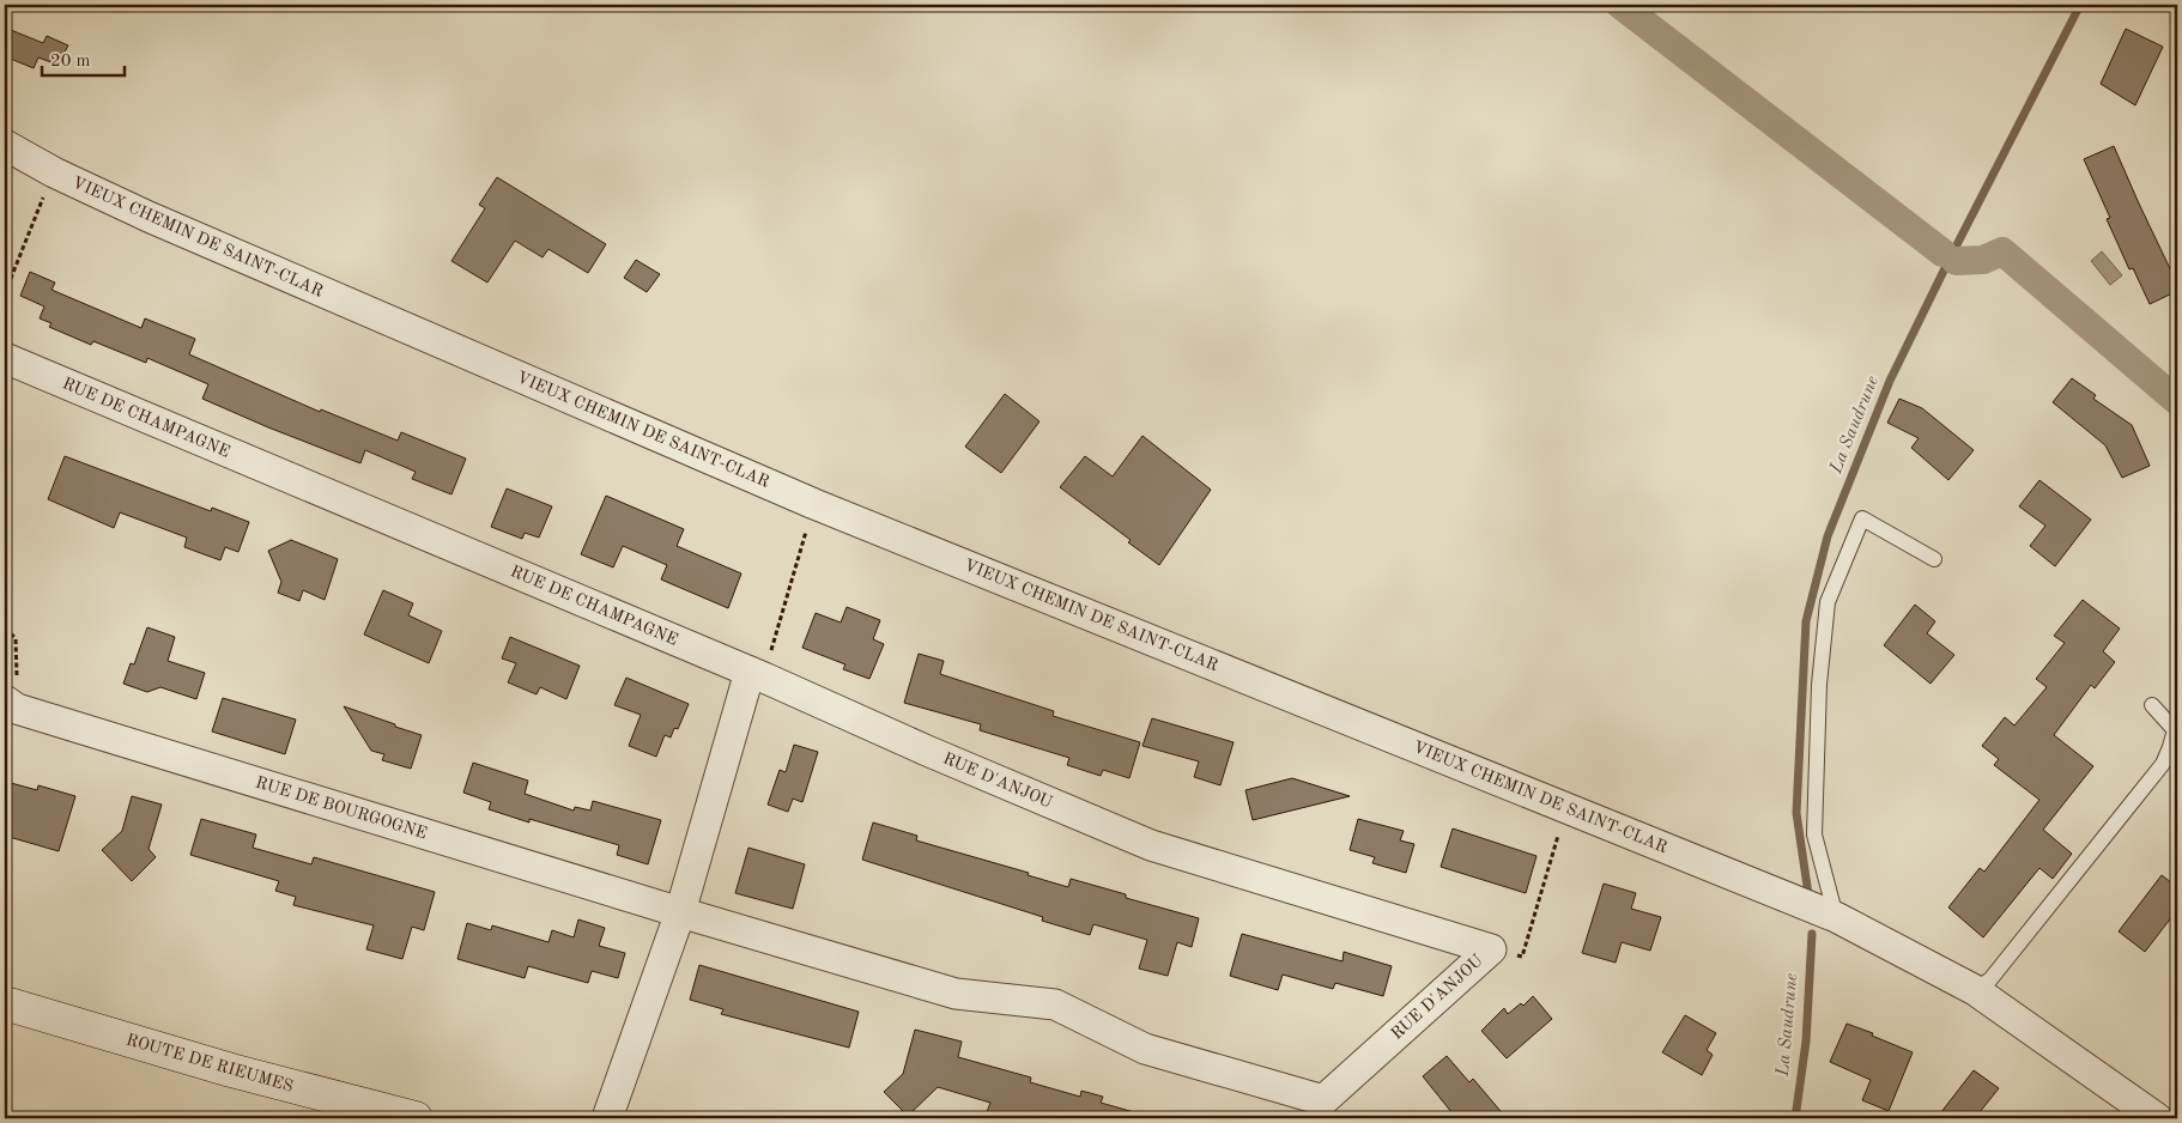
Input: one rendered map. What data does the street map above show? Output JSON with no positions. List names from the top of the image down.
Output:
{
  "streets": {
    "main road": ["ROUTE DE RIEUMES"],
    "street": [
      "VIEUX CHEMIN DE SAINT-CLAR",
      "RUE DE CHAMPAGNE",
      "RUE D'ANJOU",
      "RUE DE BOURGOGNE"
    ]
  },
  "crossings": [
    ["RUE DE CHAMPAGNE", "RUE D'ANJOU"],
    ["RUE D'ANJOU", "RUE DE BOURGOGNE"]
  ],
  "water": ["La Saudrune"],
  "scale_bar": "20 m"
}
